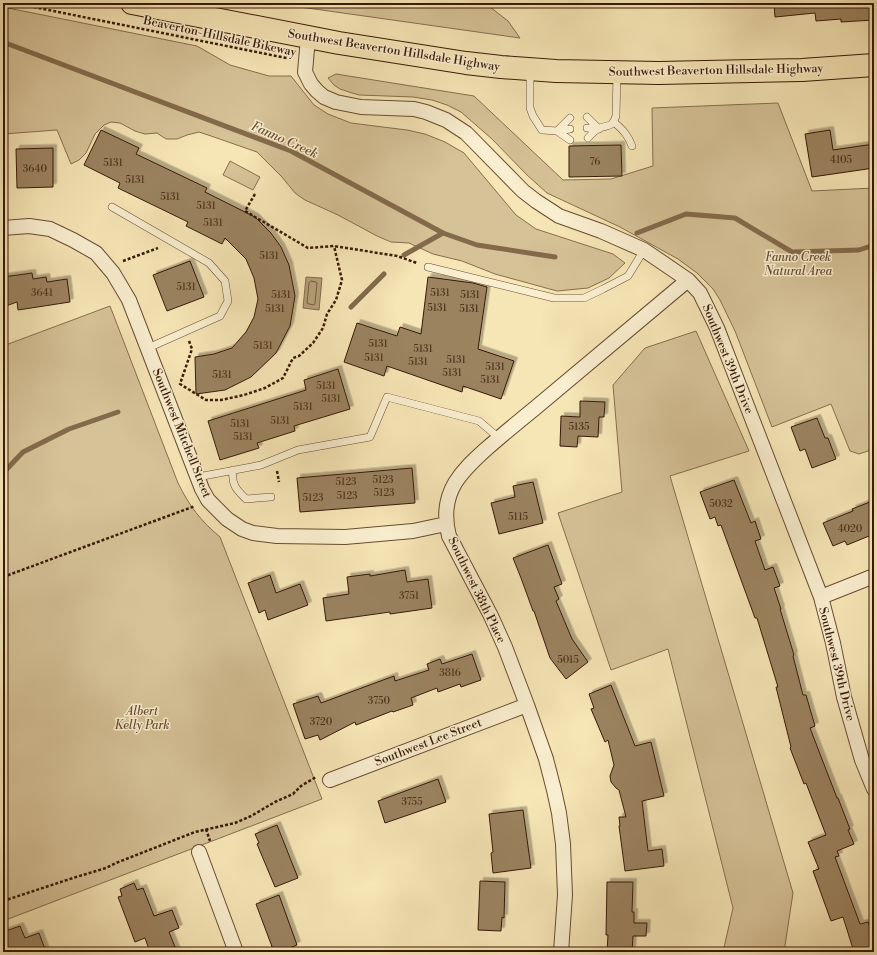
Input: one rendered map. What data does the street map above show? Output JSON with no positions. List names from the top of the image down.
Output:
{
  "streets": {
    "main road": ["Southwest Beaverton Hillsdale Highway"],
    "street": [
      "Southwest 39th Drive",
      "Southwest Mitchell Street",
      "Southwest 38th Place",
      "Southwest Lee Street"
    ],
    "path": ["Beaverton-Hillsdale Bikeway"]
  },
  "crossings": [
    ["Beaverton-Hillsdale Bikeway", "Southwest 39th Drive"],
    ["Southwest Beaverton Hillsdale Highway", "Southwest 39th Drive"],
    ["Southwest 39th Drive", "Southwest 38th Place"],
    ["Southwest Mitchell Street", "Southwest 38th Place"],
    ["Southwest 38th Place", "Southwest Lee Street"]
  ],
  "water": ["Fanno Creek"],
  "parks": ["Fanno Creek Natural Area", "Albert Kelly Park"],
  "house_numbers": [
    "4105",
    "76",
    "5131",
    "3640",
    "5131",
    "5131",
    "5131",
    "5131",
    "5131",
    "5131",
    "3641",
    "5131",
    "5131",
    "5131",
    "5131",
    "5131",
    "5131",
    "5131",
    "5131",
    "5131",
    "5131",
    "5131",
    "5131",
    "5131",
    "5131",
    "5131",
    "5131",
    "5131",
    "5131",
    "5131",
    "5131",
    "5131",
    "5135",
    "5131",
    "5123",
    "5123",
    "5123",
    "5123",
    "5123",
    "5032",
    "5115",
    "4020",
    "3751",
    "5015",
    "3816",
    "3750",
    "3720",
    "3755"
  ]
}
